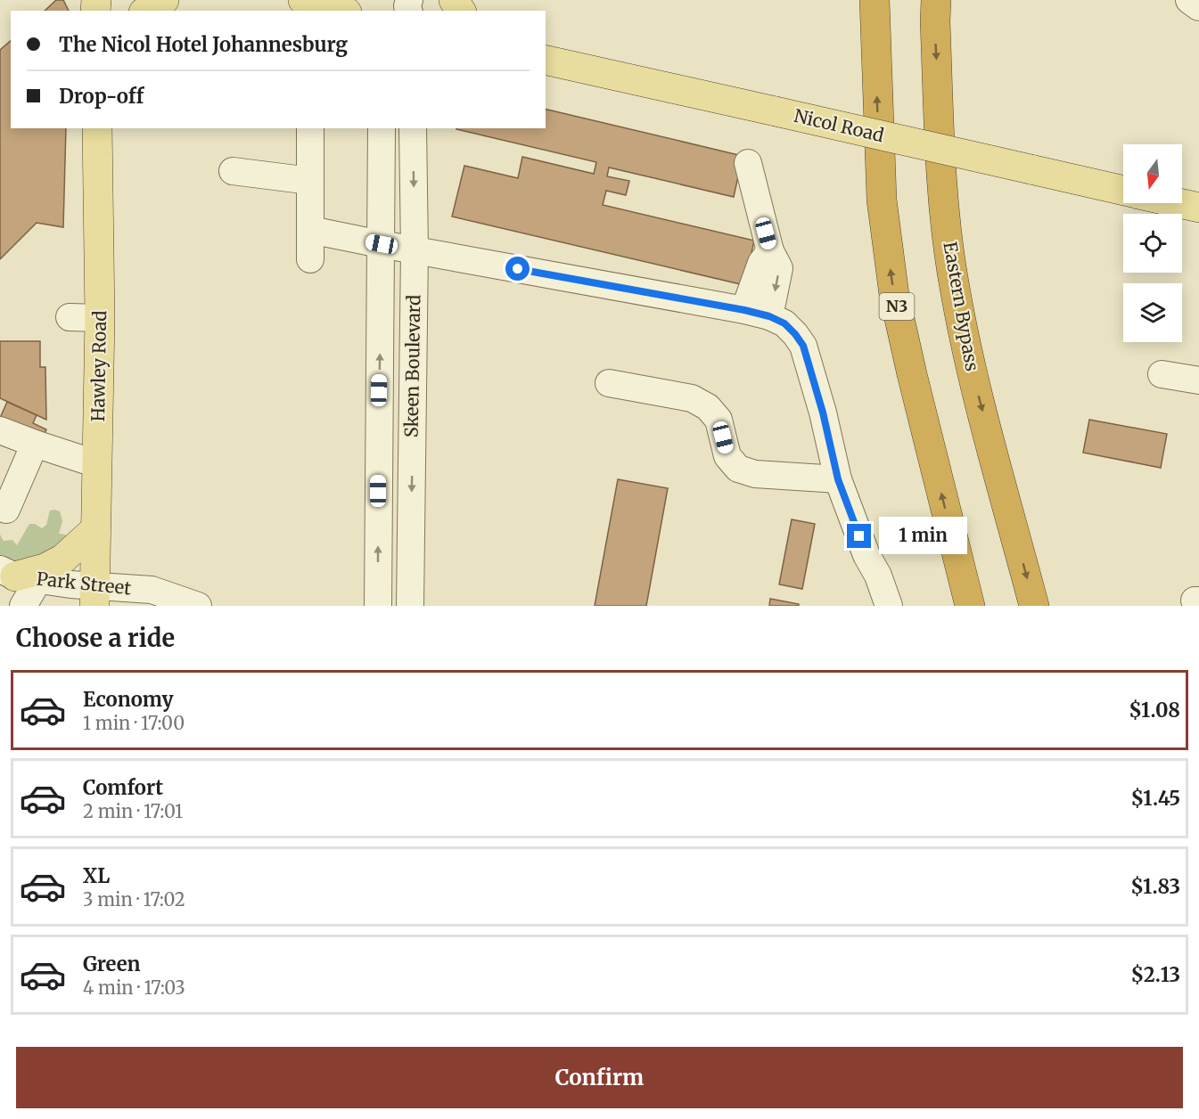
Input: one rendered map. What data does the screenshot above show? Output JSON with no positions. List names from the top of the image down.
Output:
{
  "streets": {
    "highway": ["N3", "Eastern Bypass"],
    "main road": ["Nicol Road", "Hawley Road"],
    "street": ["Skeen Boulevard", "Park Street"]
  },
  "crossings": [
    ["Hawley Road", "Park Street"]
  ],
  "north": "bottom",
  "page": {
    "banner": ["The Nicol Hotel Johannesburg", "Drop-off"],
    "bubble": "1 min",
    "heading": "Choose a ride",
    "list": [
      {
        "name": "Economy",
        "note": "1 min · 17:00",
        "value": "$1.08"
      },
      {
        "name": "Comfort",
        "note": "2 min · 17:01",
        "value": "$1.45"
      },
      {
        "name": "XL",
        "note": "3 min · 17:02",
        "value": "$1.83"
      },
      {
        "name": "Green",
        "note": "4 min · 17:03",
        "value": "$2.13"
      }
    ],
    "buttons": "Confirm"
  }
}
